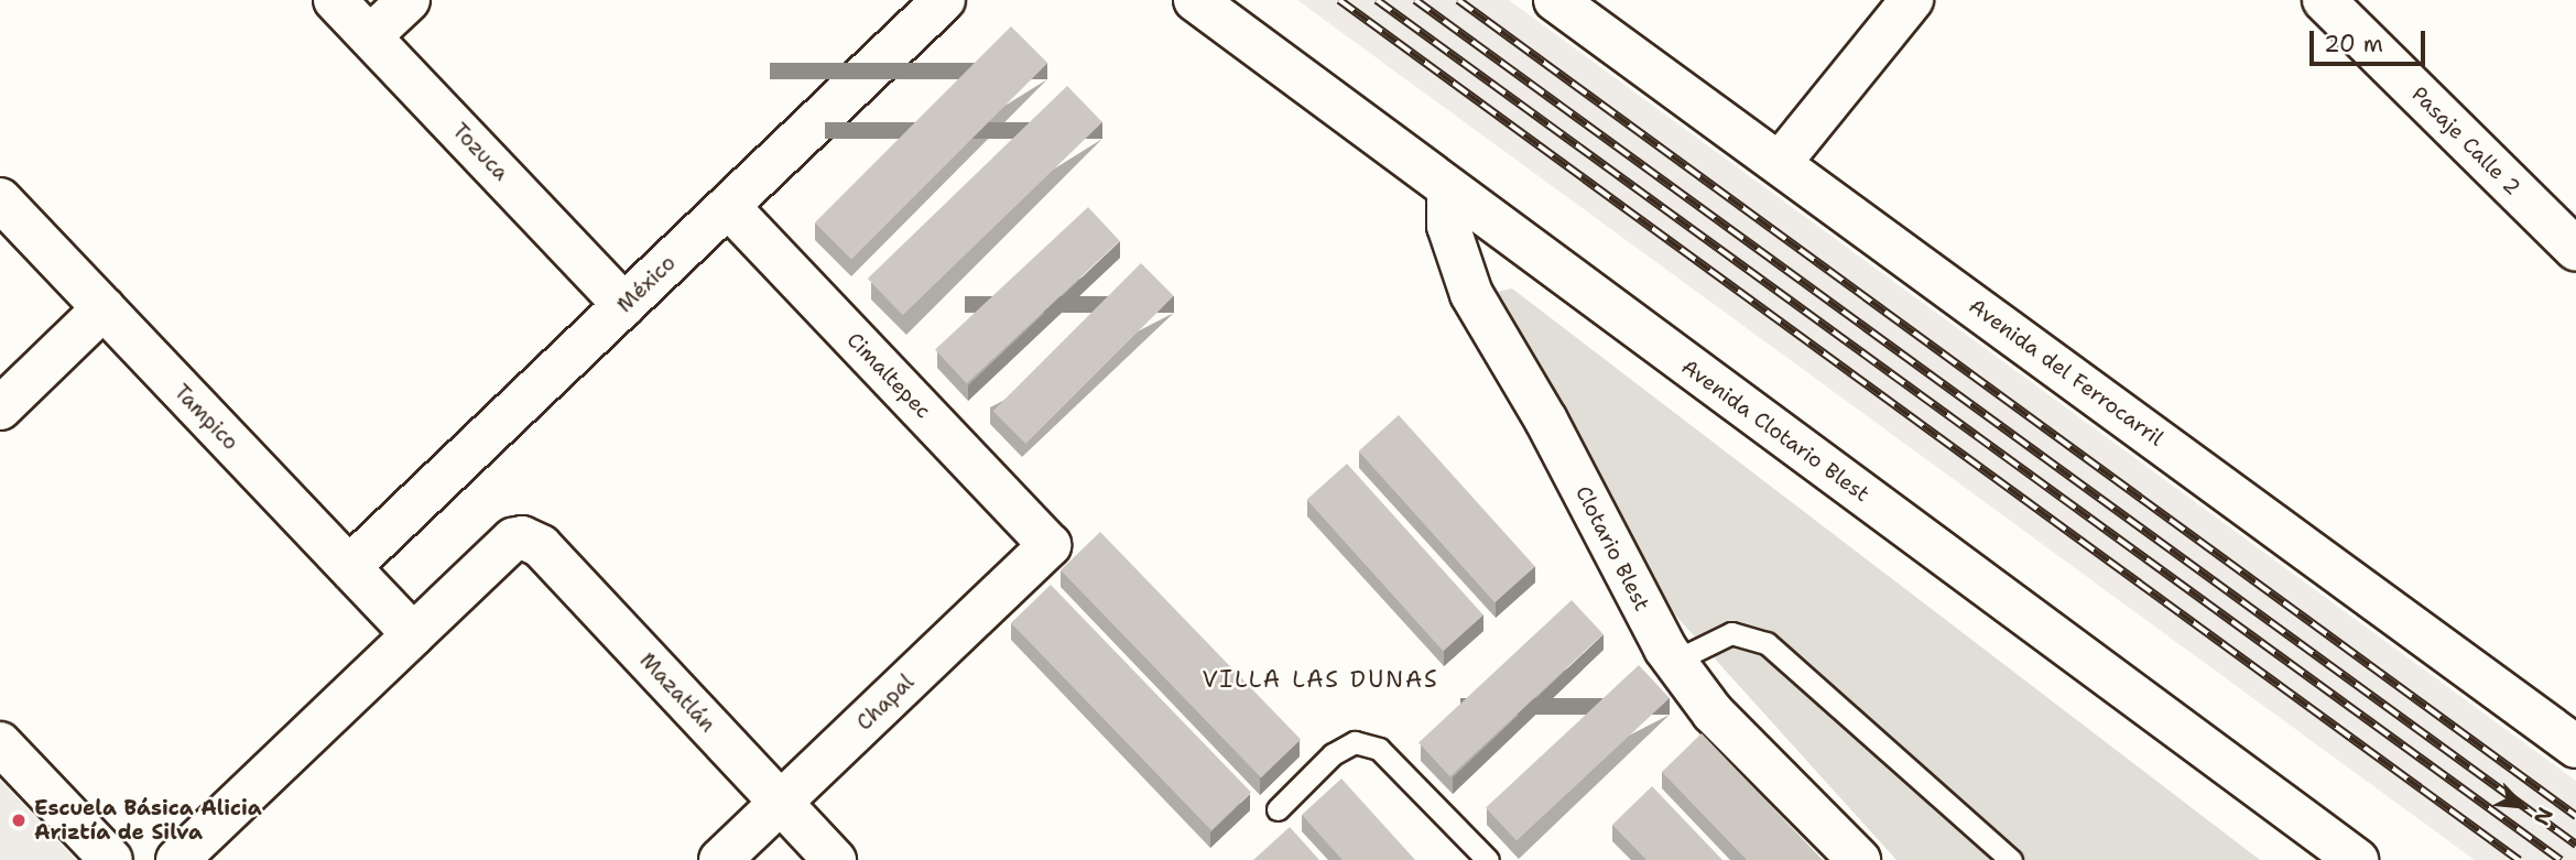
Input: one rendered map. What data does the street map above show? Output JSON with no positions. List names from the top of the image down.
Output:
{
  "streets": {
    "street": [
      "Pasaje Calle 2",
      "Tozuca",
      "México",
      "Avenida del Ferrocarril",
      "Cimaltepec",
      "Tampico",
      "Avenida Clotario Blest",
      "Clotario Blest",
      "Mazatlán",
      "Chapal"
    ]
  },
  "crossings": [
    ["Tozuca", "México"],
    ["México", "Cimaltepec"],
    ["México", "Tampico"],
    ["Cimaltepec", "Chapal"],
    ["Tampico", "Mazatlán"],
    ["Avenida Clotario Blest", "Clotario Blest"],
    ["Mazatlán", "Chapal"]
  ],
  "districts": ["VILLA LAS DUNAS"],
  "places": ["Escuela Básica Alicia Ariztía de Silva"],
  "scale_bar": "20 m",
  "north": "bottom right"
}
